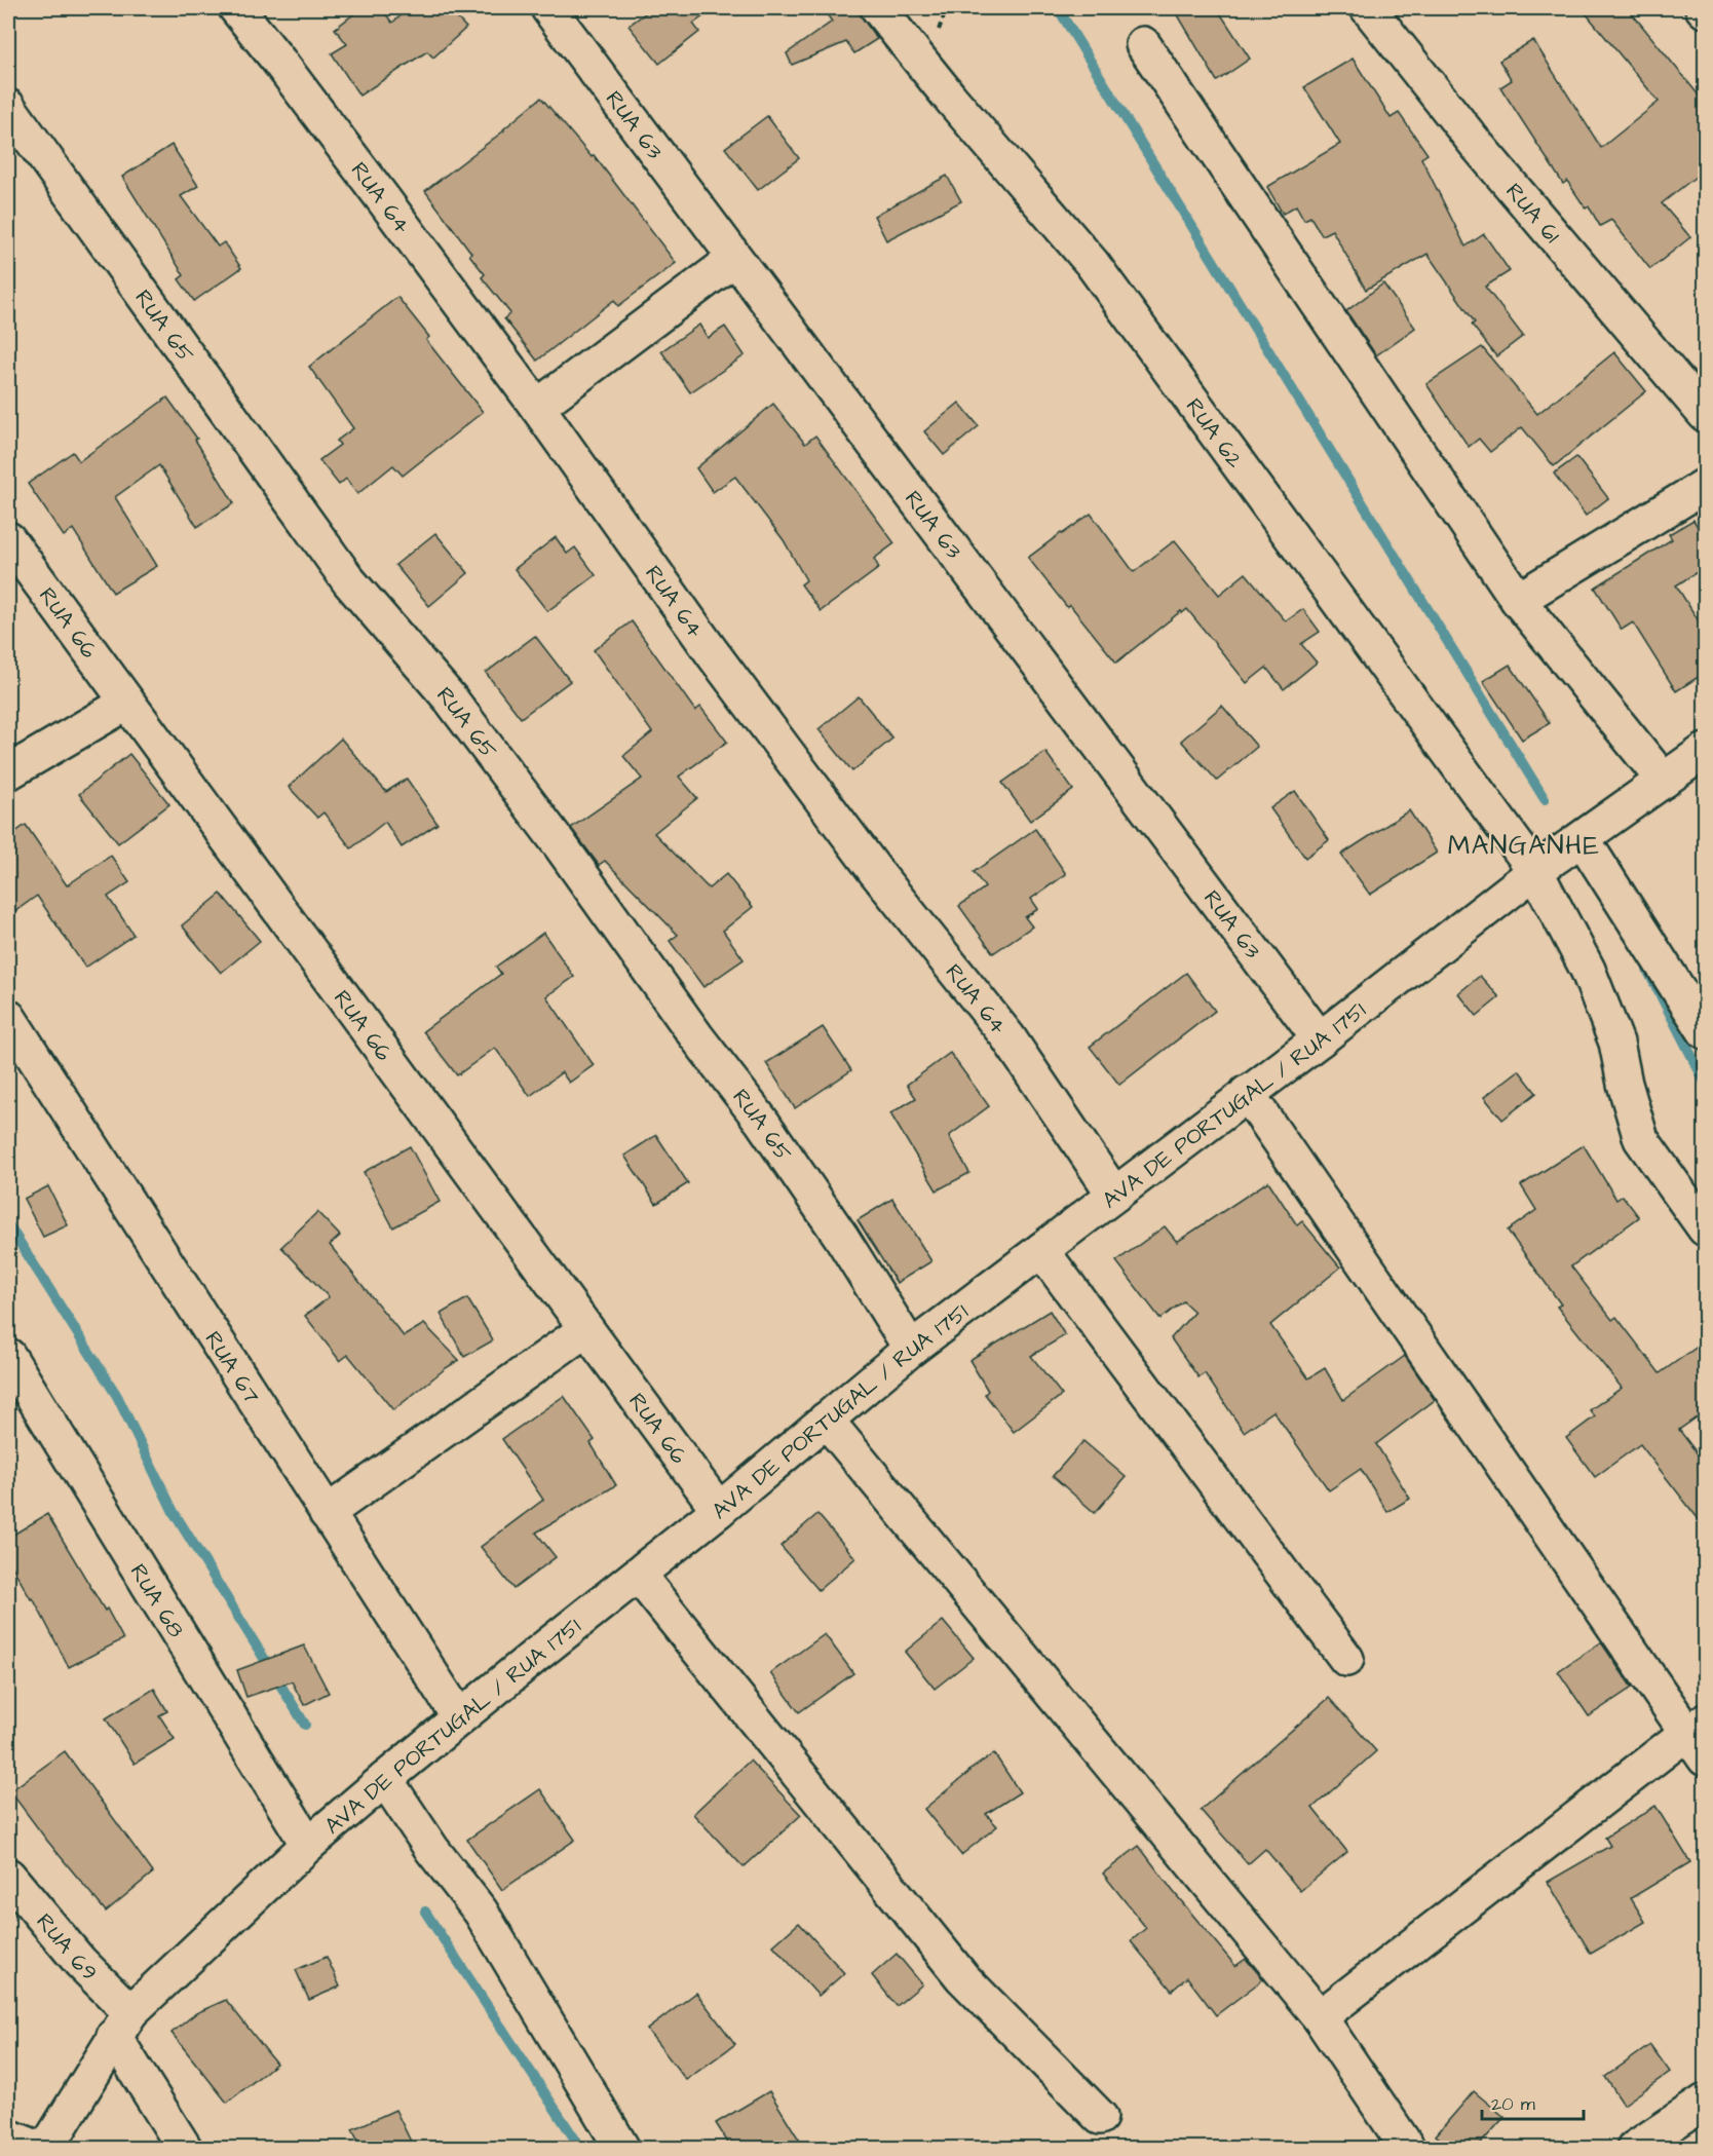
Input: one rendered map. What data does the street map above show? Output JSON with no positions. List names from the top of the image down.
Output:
{
  "streets": {
    "street": [
      "RUA 63",
      "RUA 64",
      "RUA 61",
      "RUA 65",
      "RUA 62",
      "RUA 66",
      "AVA DE PORTUGAL / RUA 1751",
      "RUA 67",
      "RUA 68",
      "RUA 69"
    ]
  },
  "crossings": [
    ["RUA 63", "AVA DE PORTUGAL / RUA 1751"],
    ["RUA 64", "AVA DE PORTUGAL / RUA 1751"],
    ["RUA 65", "AVA DE PORTUGAL / RUA 1751"],
    ["RUA 62", "AVA DE PORTUGAL / RUA 1751"],
    ["RUA 66", "AVA DE PORTUGAL / RUA 1751"],
    ["AVA DE PORTUGAL / RUA 1751", "RUA 67"],
    ["AVA DE PORTUGAL / RUA 1751", "RUA 68"],
    ["AVA DE PORTUGAL / RUA 1751", "RUA 69"]
  ],
  "districts": ["MANGANHE"],
  "scale_bar": "20 m"
}
